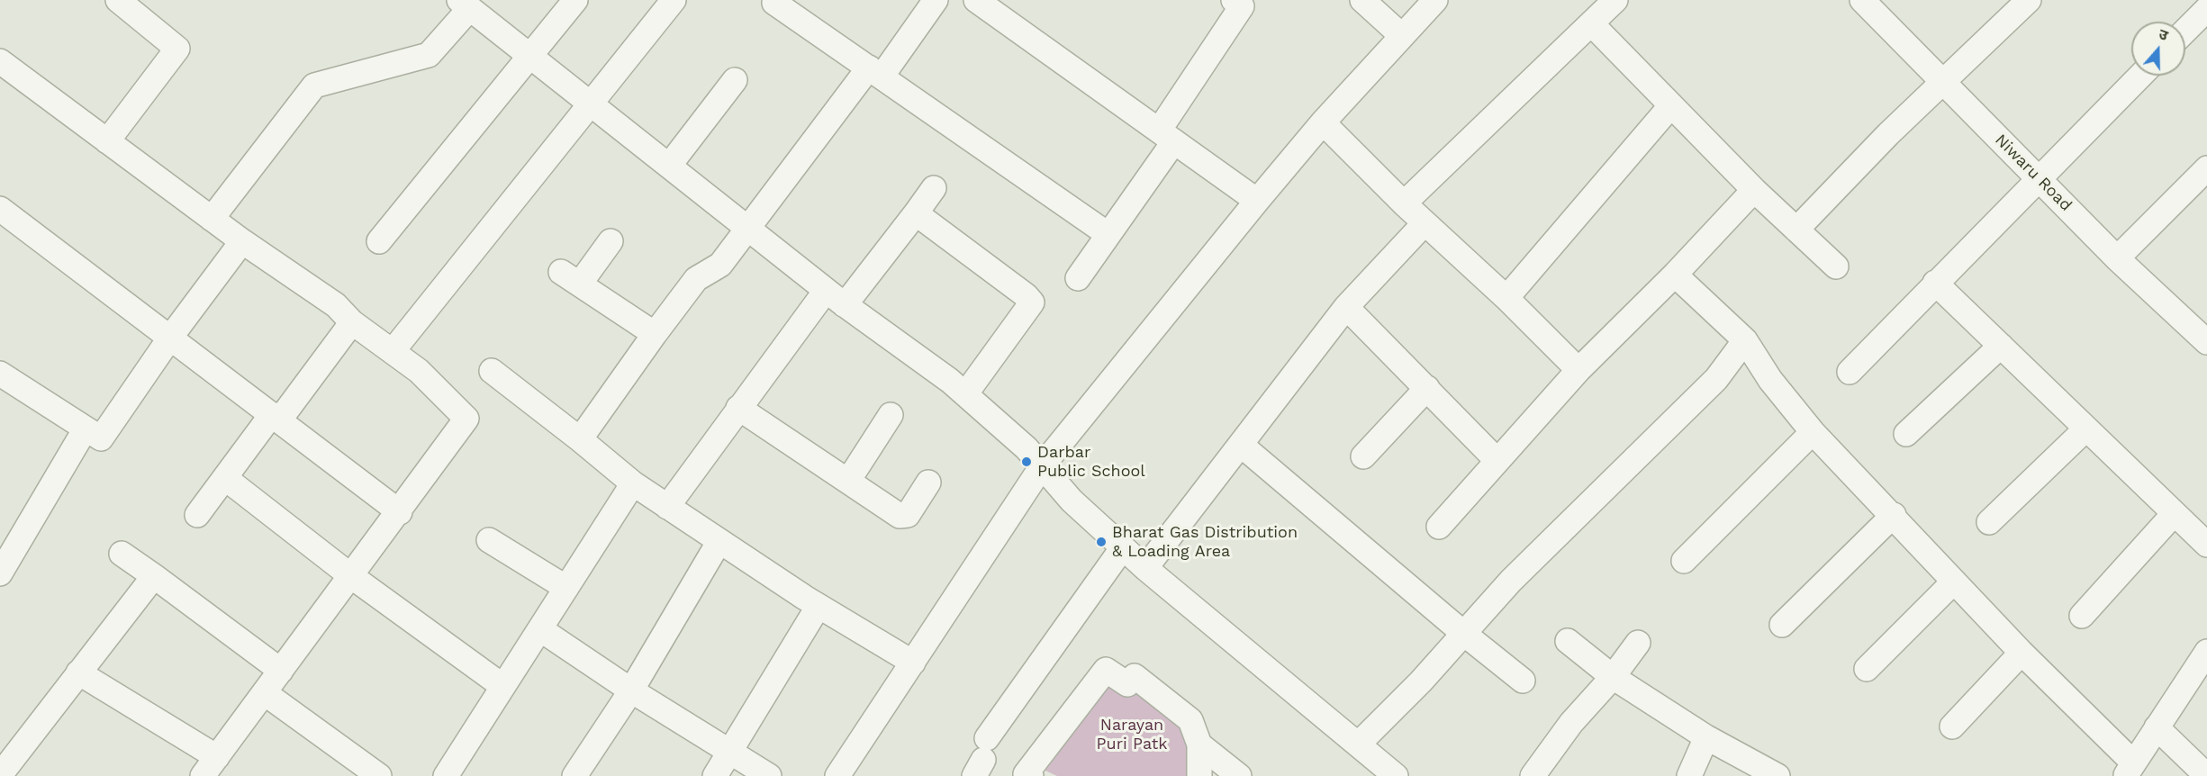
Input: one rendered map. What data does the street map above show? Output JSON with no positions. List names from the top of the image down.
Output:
{
  "streets": {
    "street": ["Niwaru Road"]
  },
  "parks": ["Narayan Puri Patk"],
  "places": ["Darbar Public School", "Bharat Gas Distribution & Loading Area"],
  "north": "top"
}
